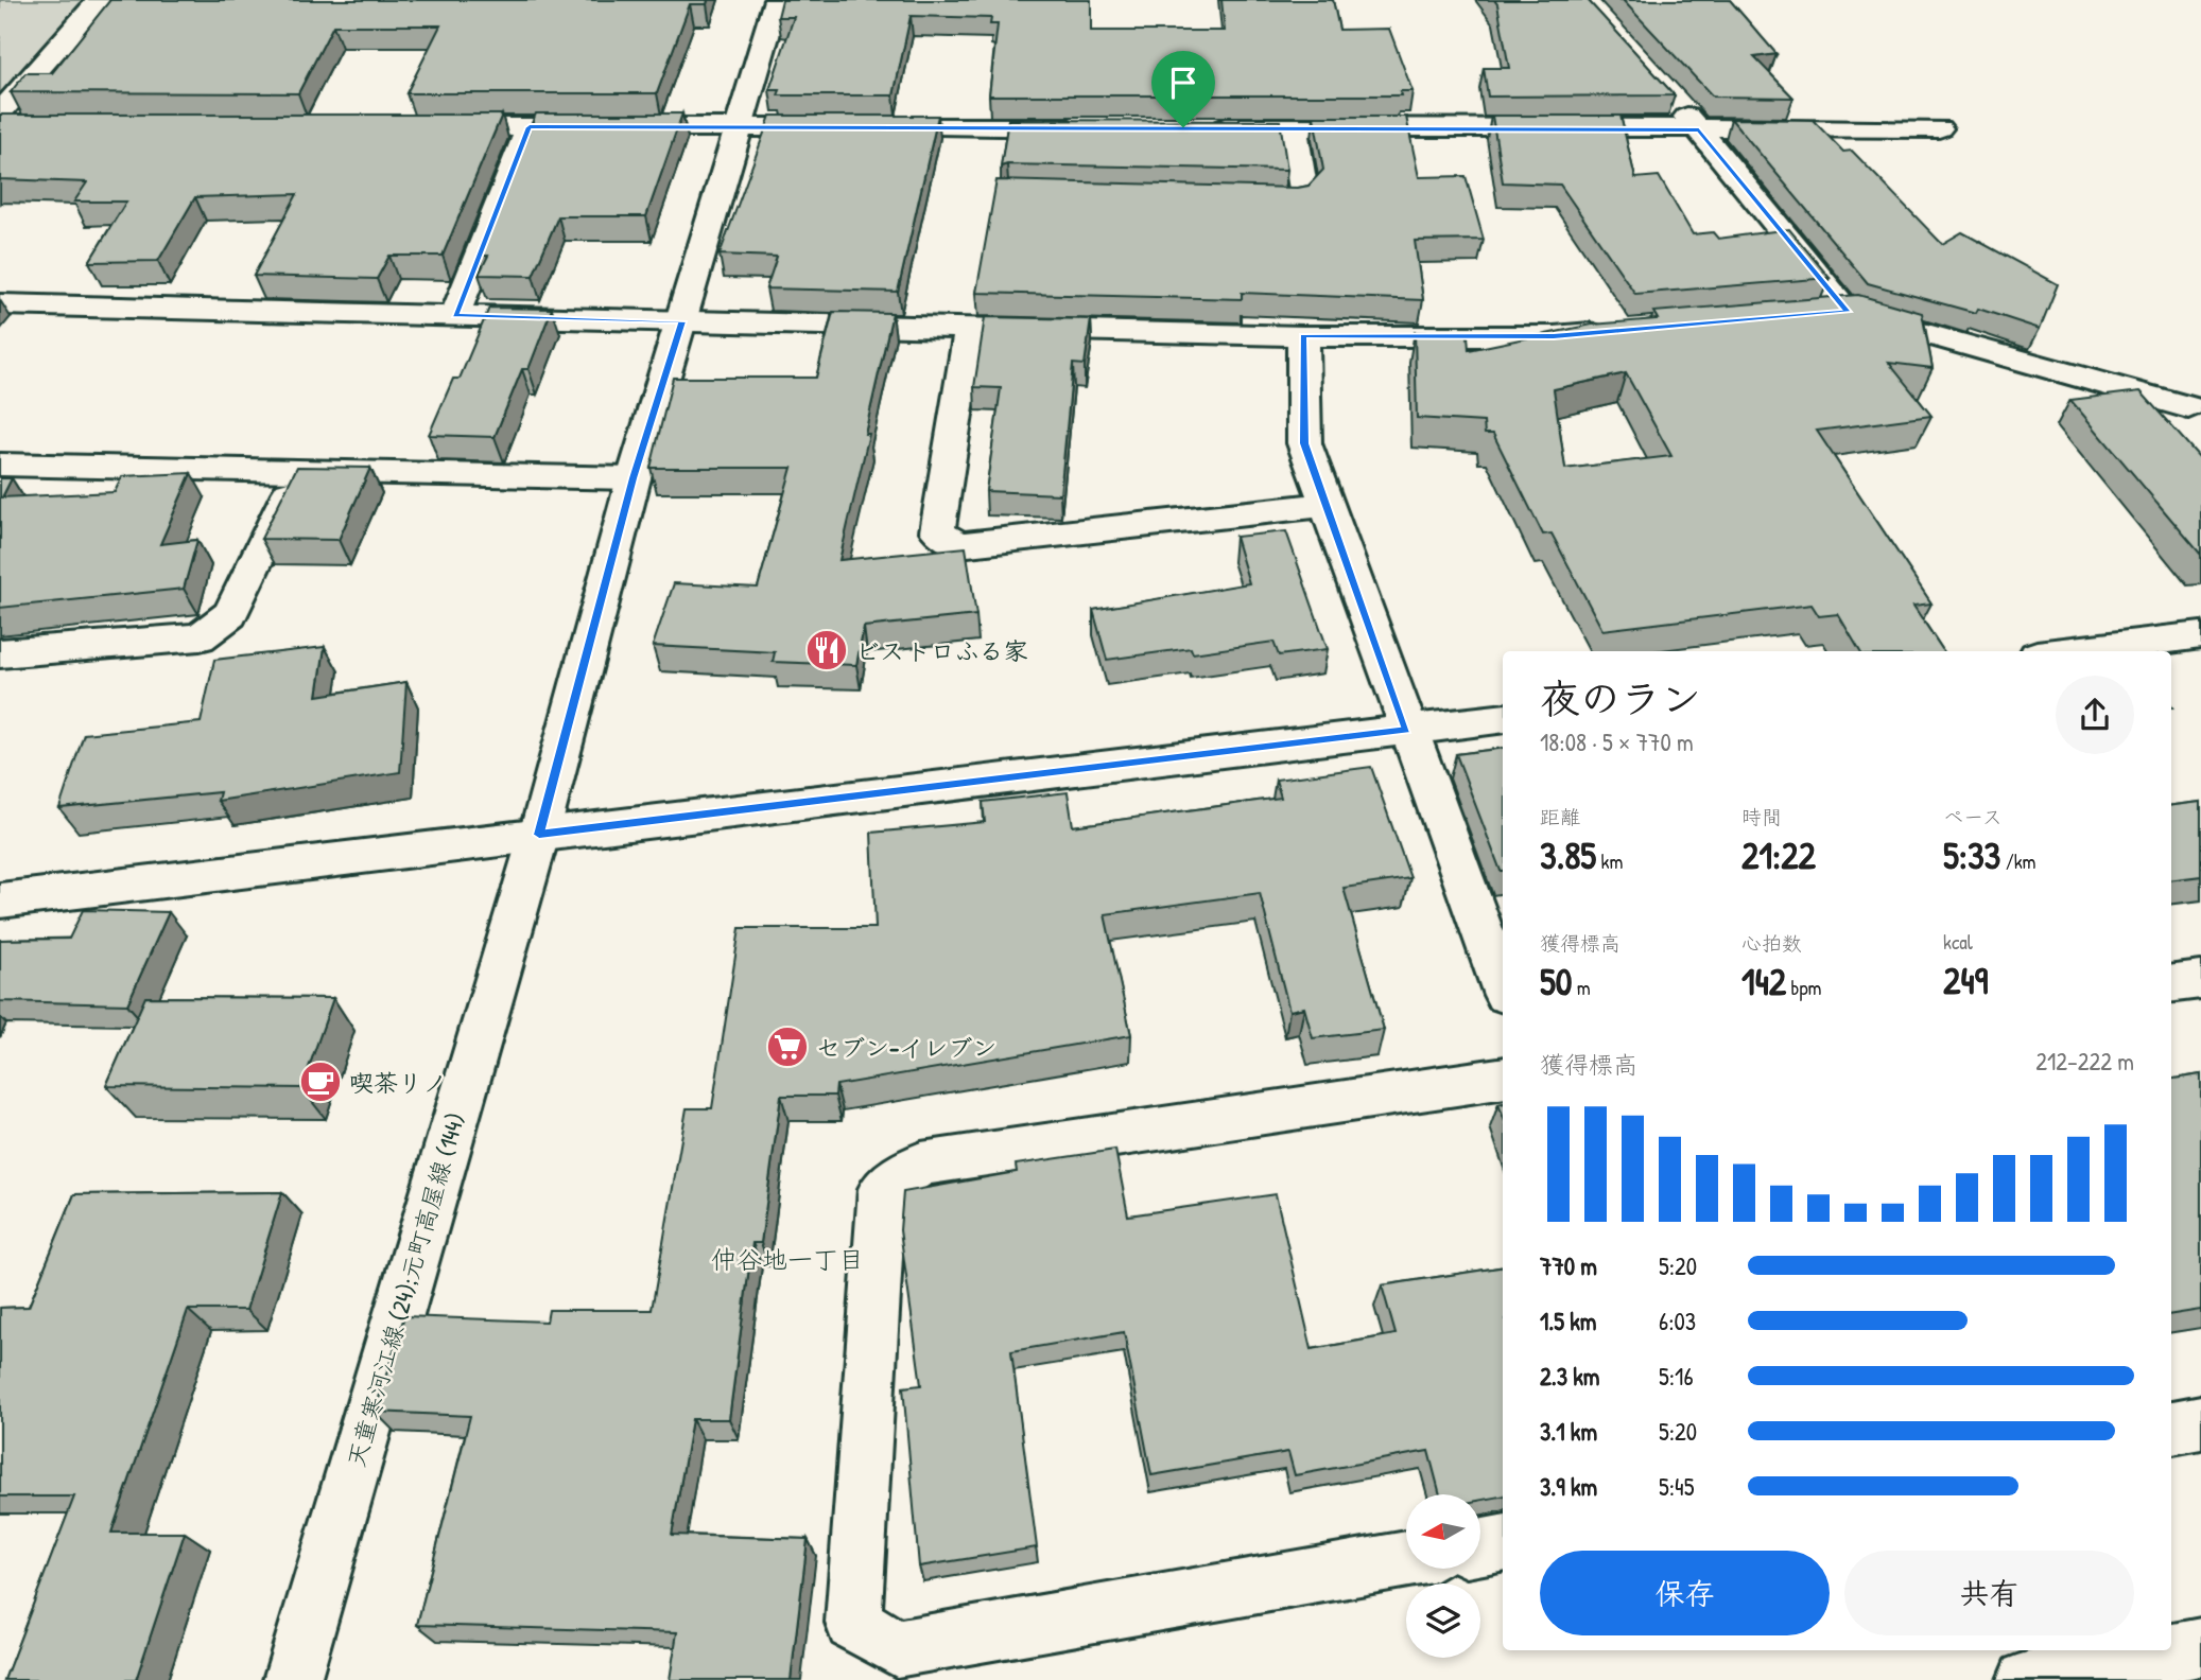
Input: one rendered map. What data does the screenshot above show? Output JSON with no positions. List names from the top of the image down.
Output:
{
  "streets": {
    "main road": ["天童寒河江線 (24);元町高屋線 (144)"]
  },
  "districts": ["仲谷地一丁目"],
  "places": {
    "restaurant": ["ビストロふる家"],
    "supermarket": ["セブン-イレブン"],
    "cafe": ["喫茶リノ"]
  },
  "north": "left",
  "page": {
    "heading": ["夜のラン", "18:08 · 5 × 770 m"],
    "stats": [
      ["距離", "3.85 km"],
      ["時間", "21:22"],
      ["ペース", "5:33 /km"],
      ["獲得標高", "50 m"],
      ["心拍数", "142 bpm"],
      ["kcal", "249"]
    ],
    "chart": ["獲得標高", "212–222 m"],
    "list": [
      {
        "name": "770 m",
        "note": "5:20"
      },
      {
        "name": "1.5 km",
        "note": "6:03"
      },
      {
        "name": "2.3 km",
        "note": "5:16"
      },
      {
        "name": "3.1 km",
        "note": "5:20"
      },
      {
        "name": "3.9 km",
        "note": "5:45"
      }
    ],
    "buttons": ["保存", "共有"]
  }
}
